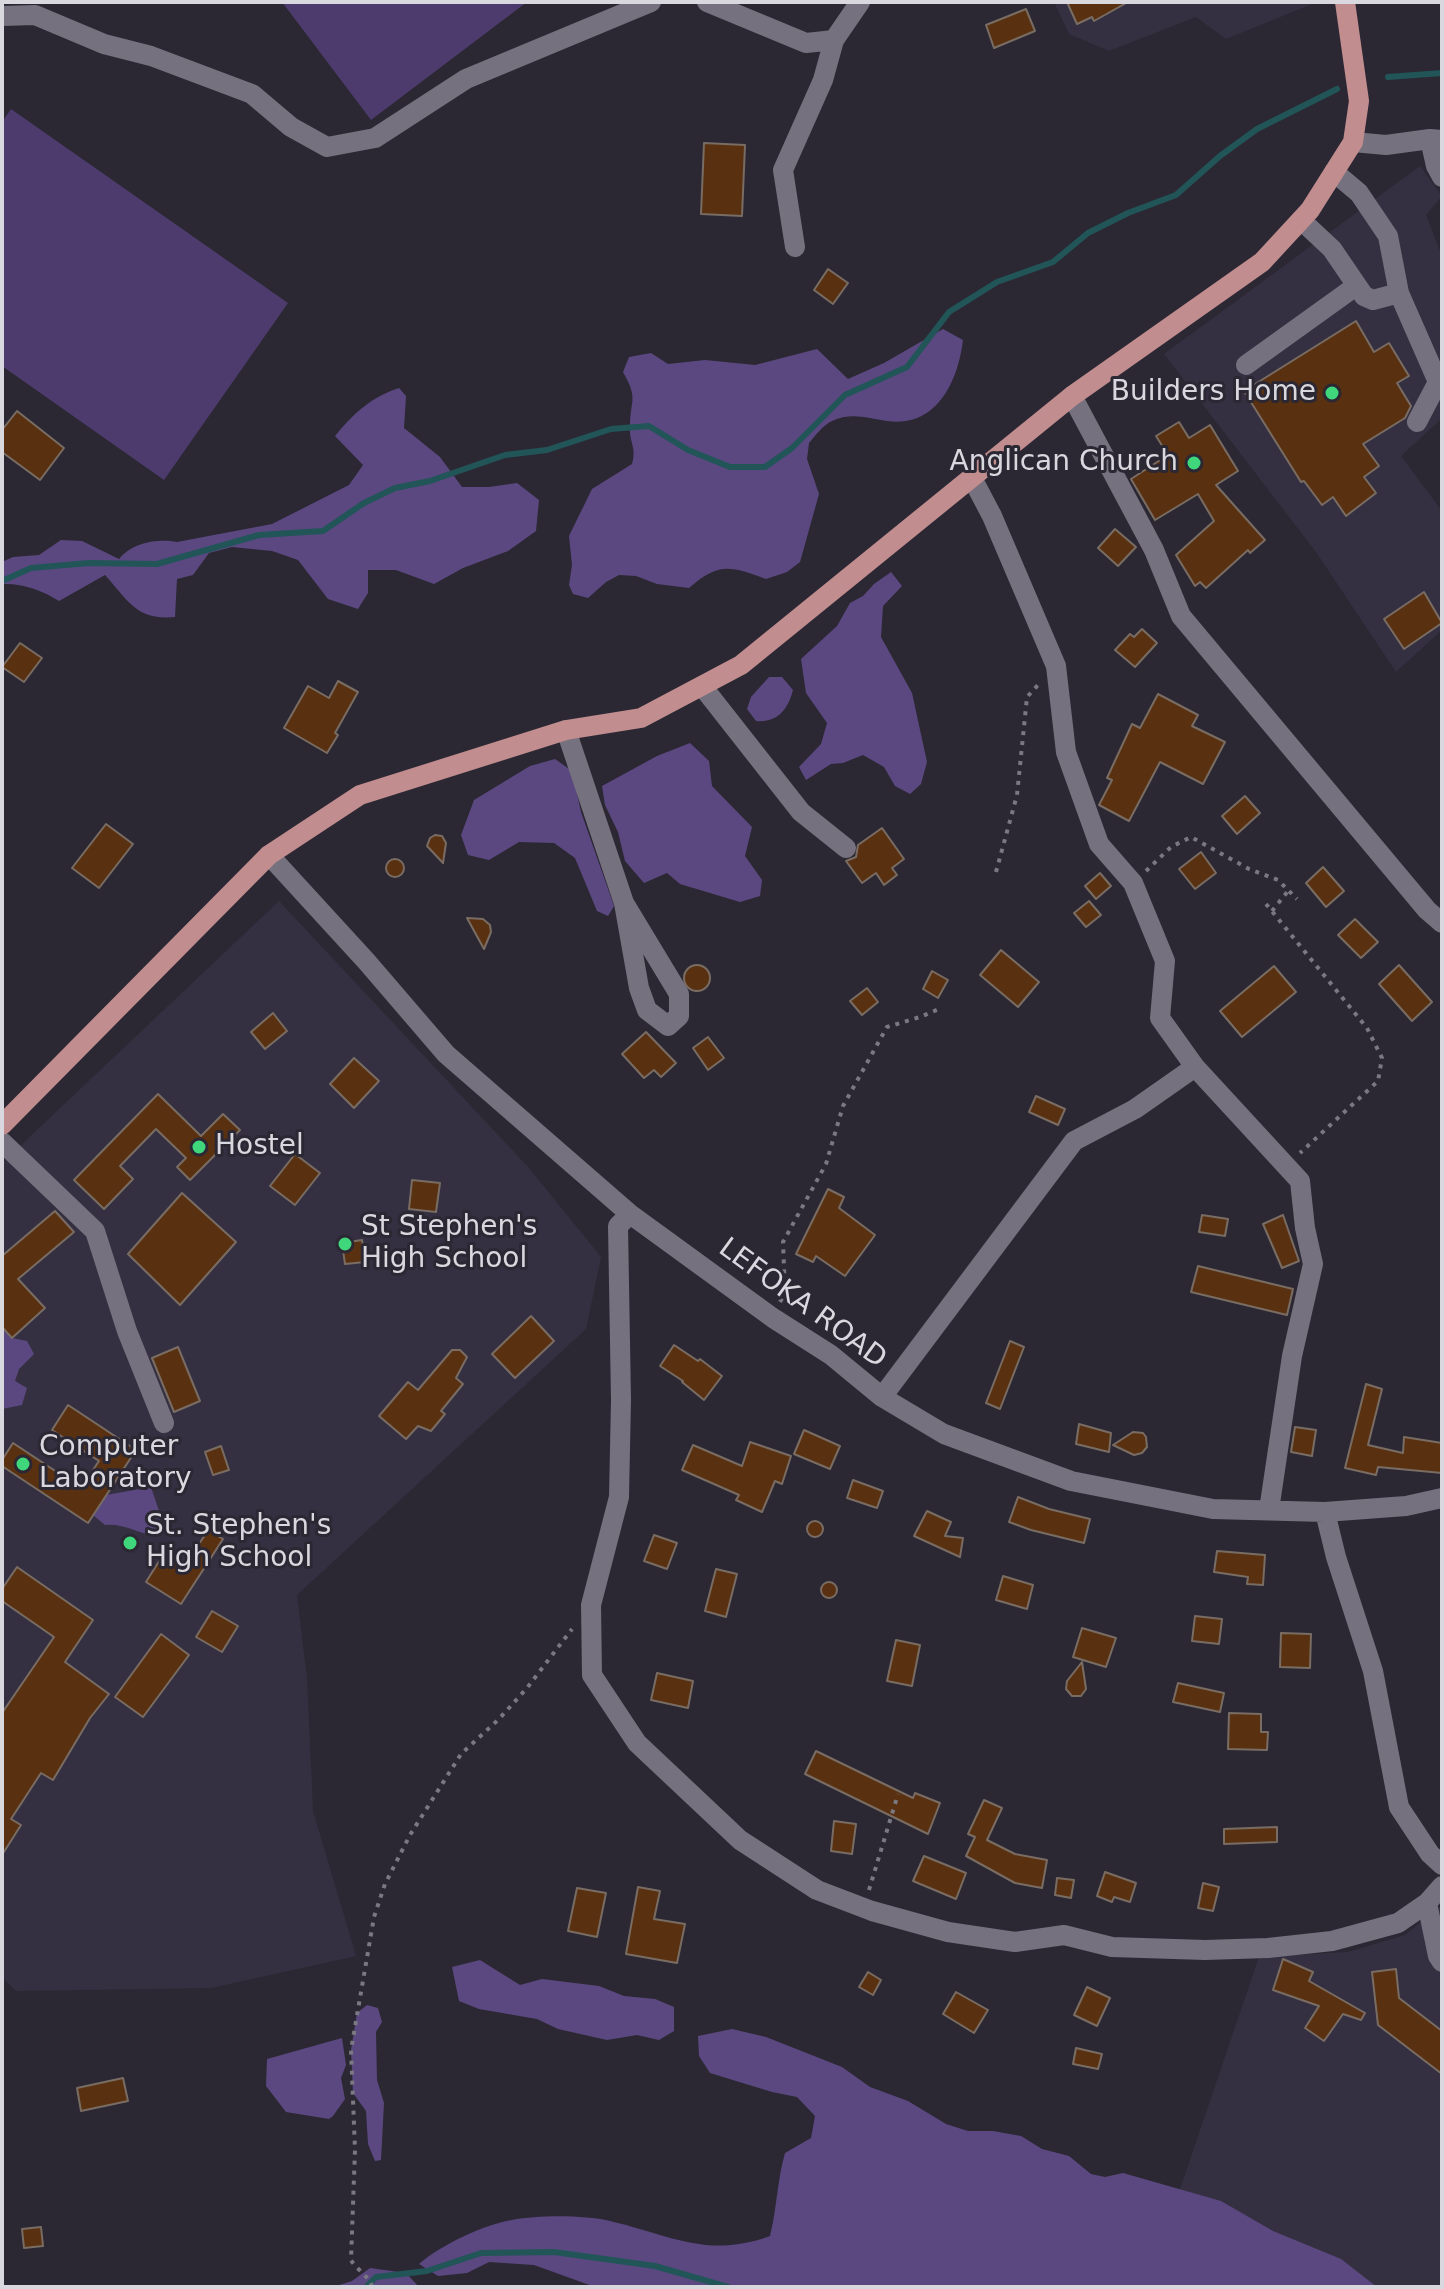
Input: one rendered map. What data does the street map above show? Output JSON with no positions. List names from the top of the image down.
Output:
{
  "streets": {
    "street": ["LEFOKA ROAD"]
  },
  "places": [
    "Builders Home",
    "Anglican Church",
    "Hostel",
    "St Stephen's High School",
    "Computer Laboratory",
    "St. Stephen's High School"
  ]
}
